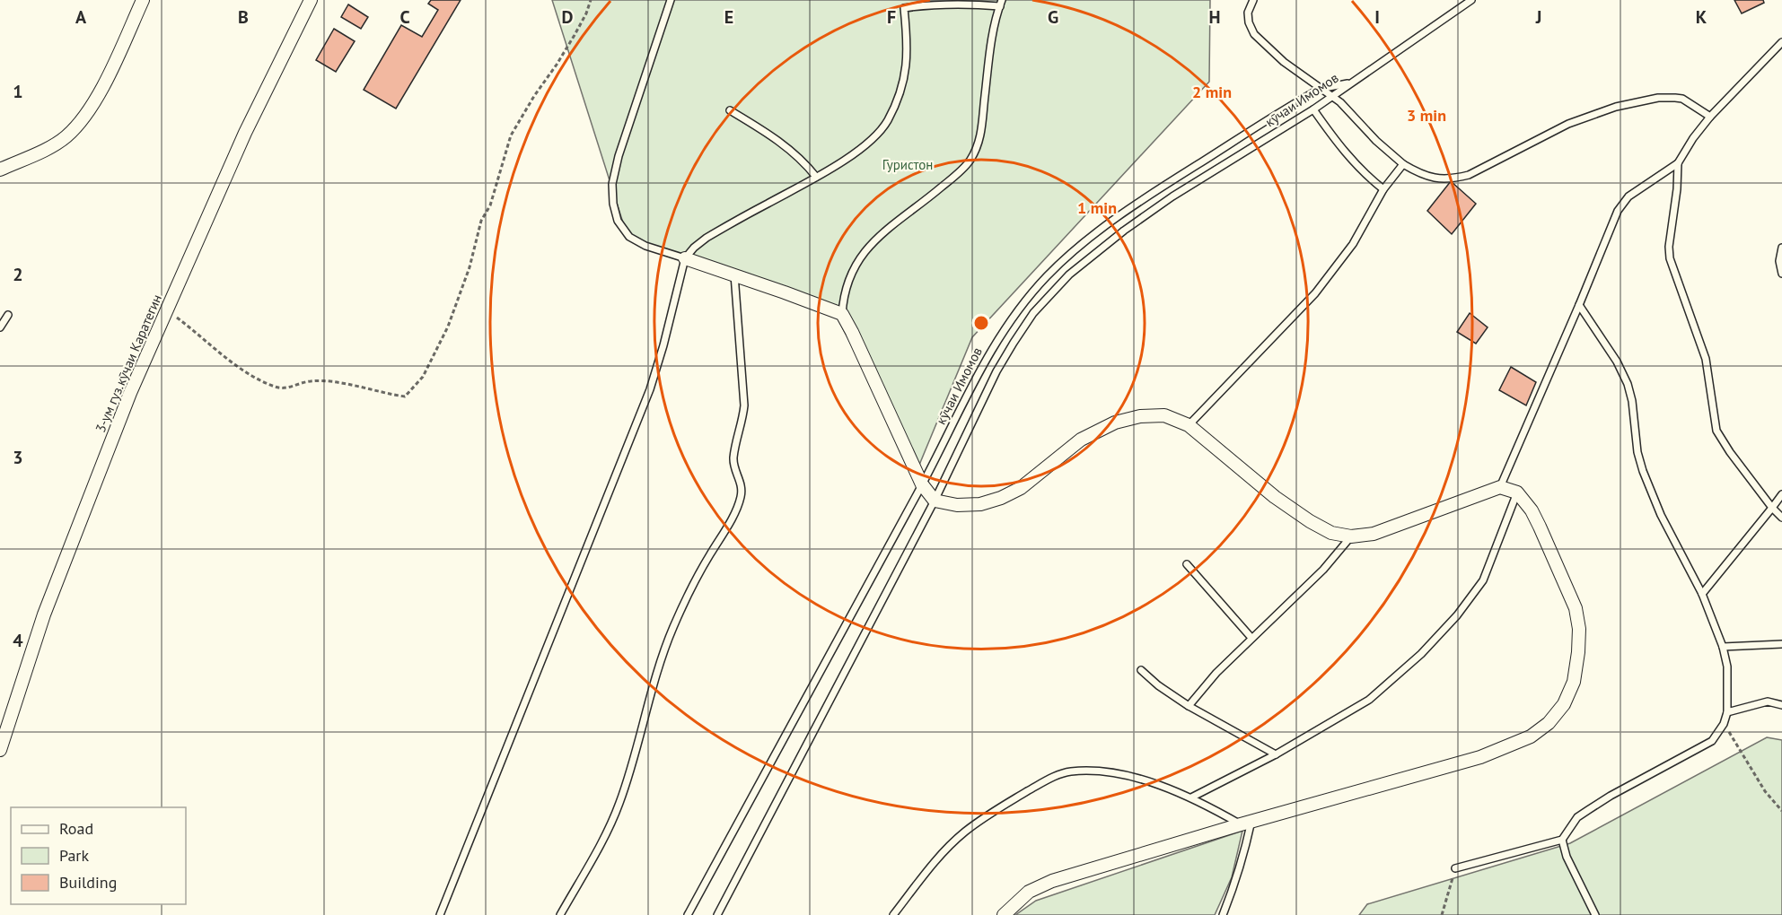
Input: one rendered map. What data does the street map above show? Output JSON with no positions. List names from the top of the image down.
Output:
{
  "streets": {
    "street": ["3-ум гуз.кӯчаи Каратегин"],
    "lane": ["кӯчаи Имомов"]
  },
  "parks": ["Гуристон"],
  "legend": ["Road", "Park", "Building"],
  "grid": {
    "columns": [
      "A",
      "B",
      "C",
      "D",
      "E",
      "F",
      "G",
      "H",
      "I",
      "J",
      "K"
    ],
    "rows": [
      "1",
      "2",
      "3",
      "4"
    ]
  },
  "rings": ["2 min", "3 min", "1 min"]
}
